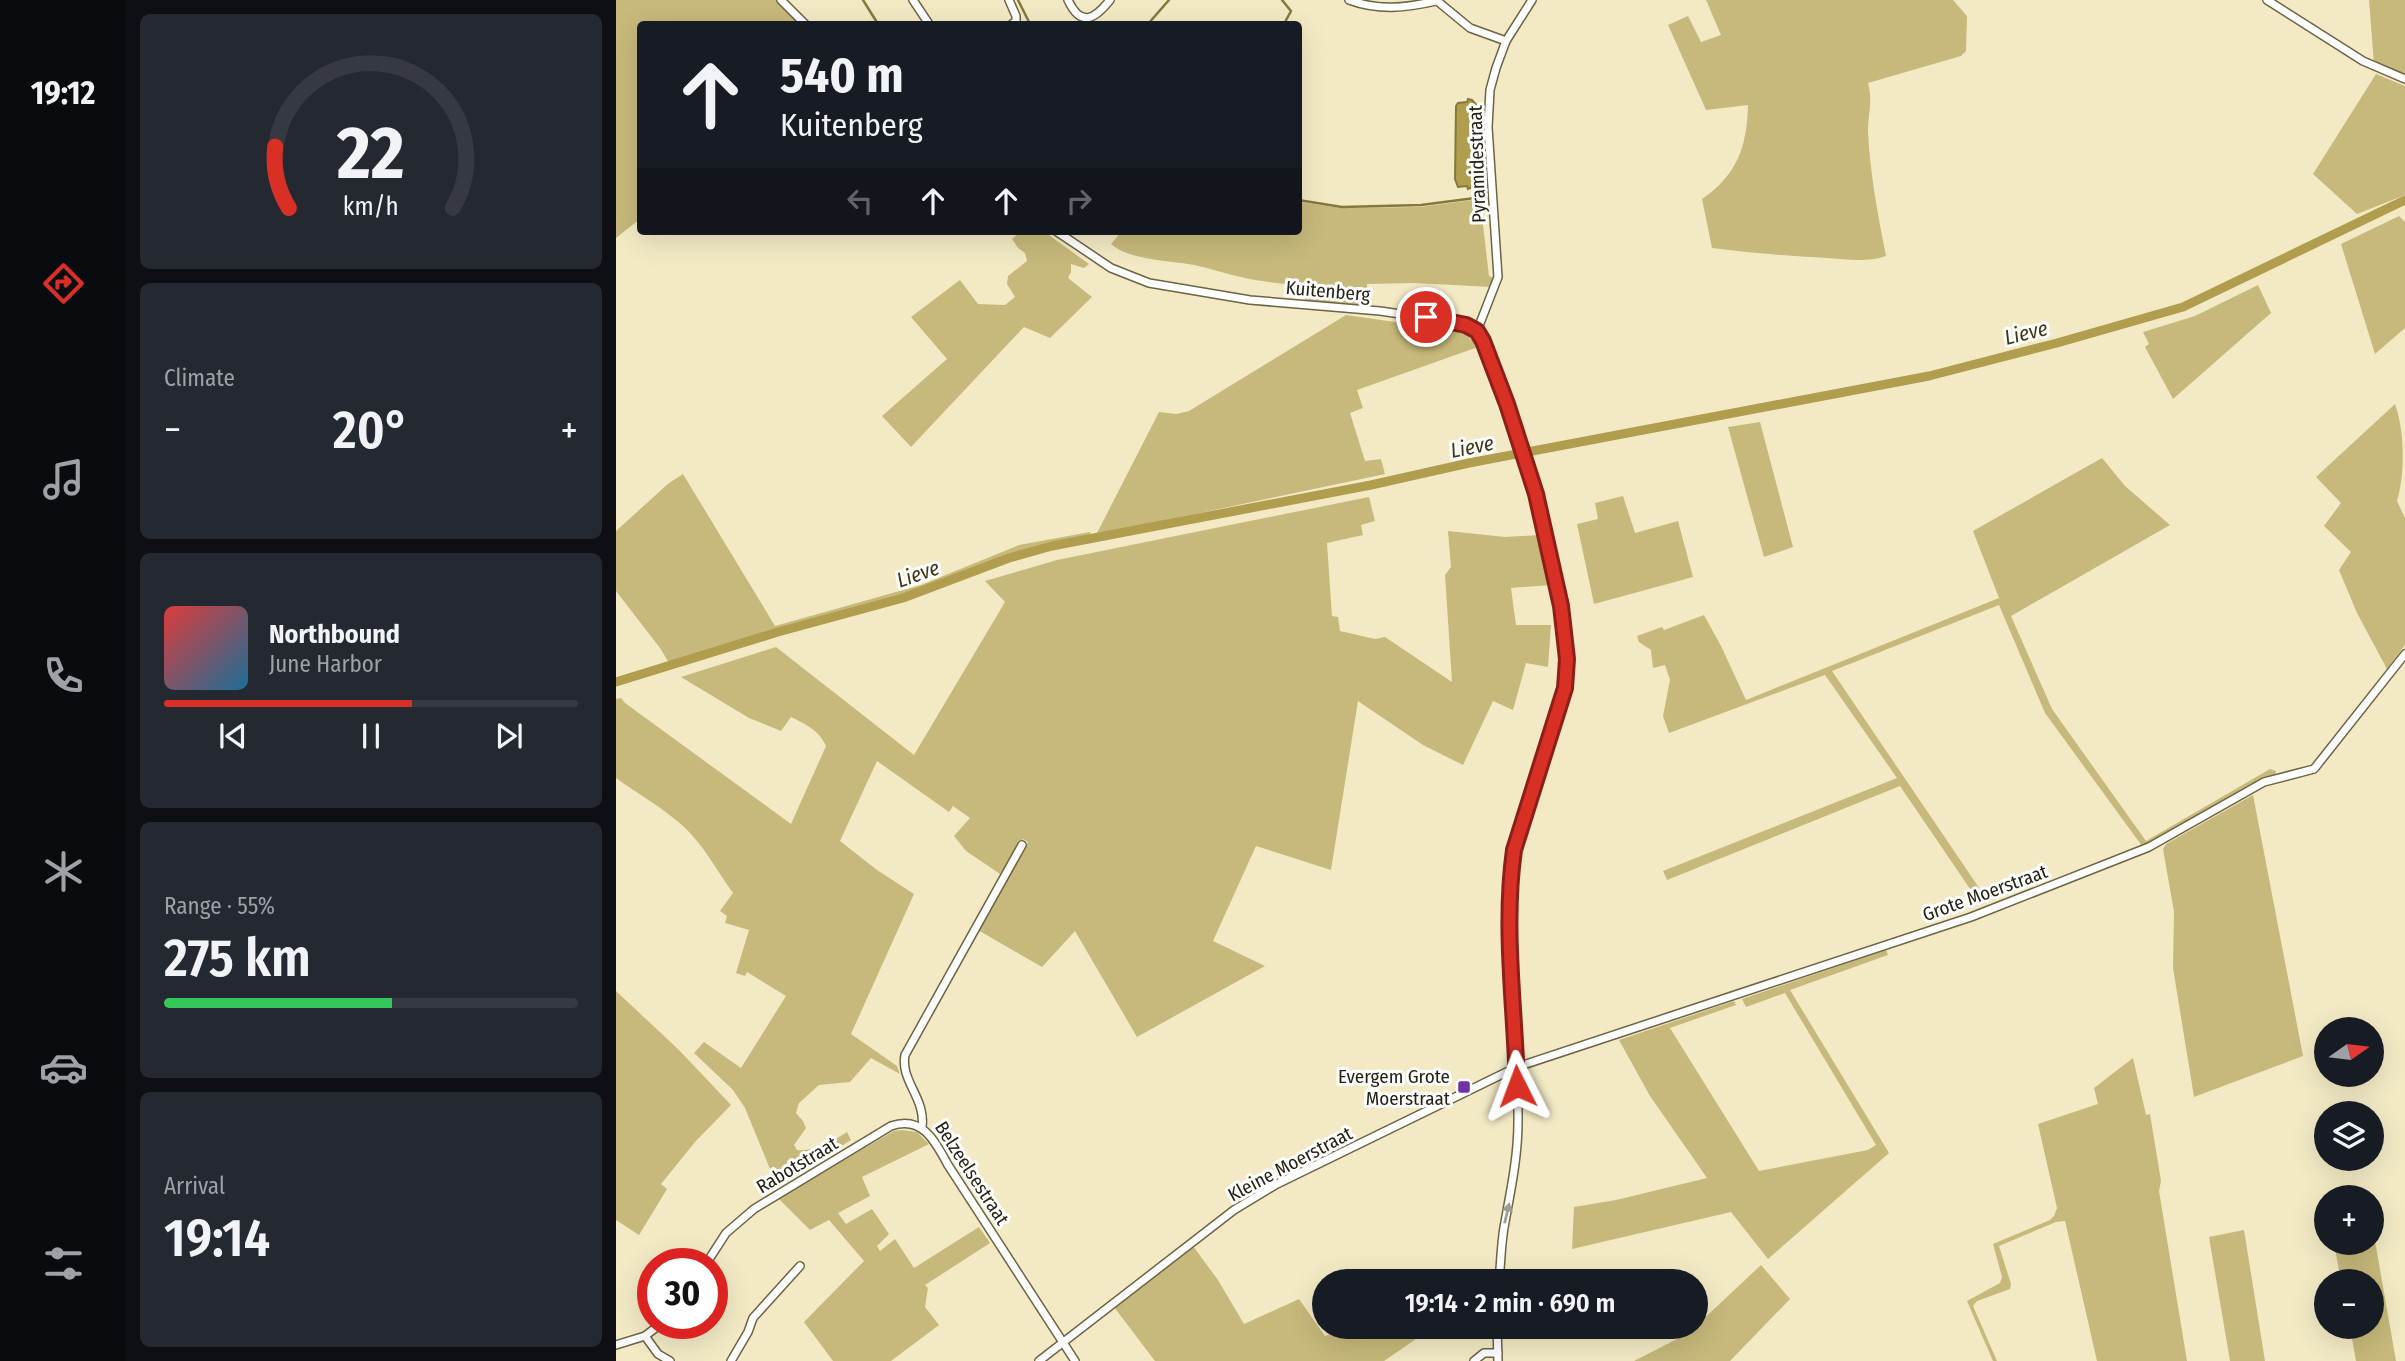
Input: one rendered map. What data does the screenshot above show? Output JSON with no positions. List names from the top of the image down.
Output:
{
  "streets": {
    "street": [
      "Pyramidestraat",
      "Kuitenberg",
      "Grote Moerstraat",
      "Kleine Moerstraat",
      "Rabotstraat",
      "Belzeelsestraat"
    ]
  },
  "crossings": [
    ["Pyramidestraat", "Kuitenberg"],
    ["Grote Moerstraat", "Kleine Moerstraat"],
    ["Kleine Moerstraat", "Belzeelsestraat"],
    ["Rabotstraat", "Belzeelsestraat"]
  ],
  "water": ["Lieve"],
  "places": {
    "transit": ["Evergem Grote Moerstraat"]
  },
  "north": "right",
  "page": {
    "tabs": "19:12",
    "turn": ["540 m", "Kuitenberg"],
    "tile": [
      "Climate",
      ["Range · 55%", "275 km"],
      ["Arrival", "19:14"]
    ],
    "heat": ["−", "20°", "+"],
    "song": ["Northbound", "June Harbor"],
    "map_buttons": ["+", "−"],
    "limit": "30",
    "trip": "19:14 · 2 min · 690 m",
    "gauge": ["22", "km/h"]
  }
}
